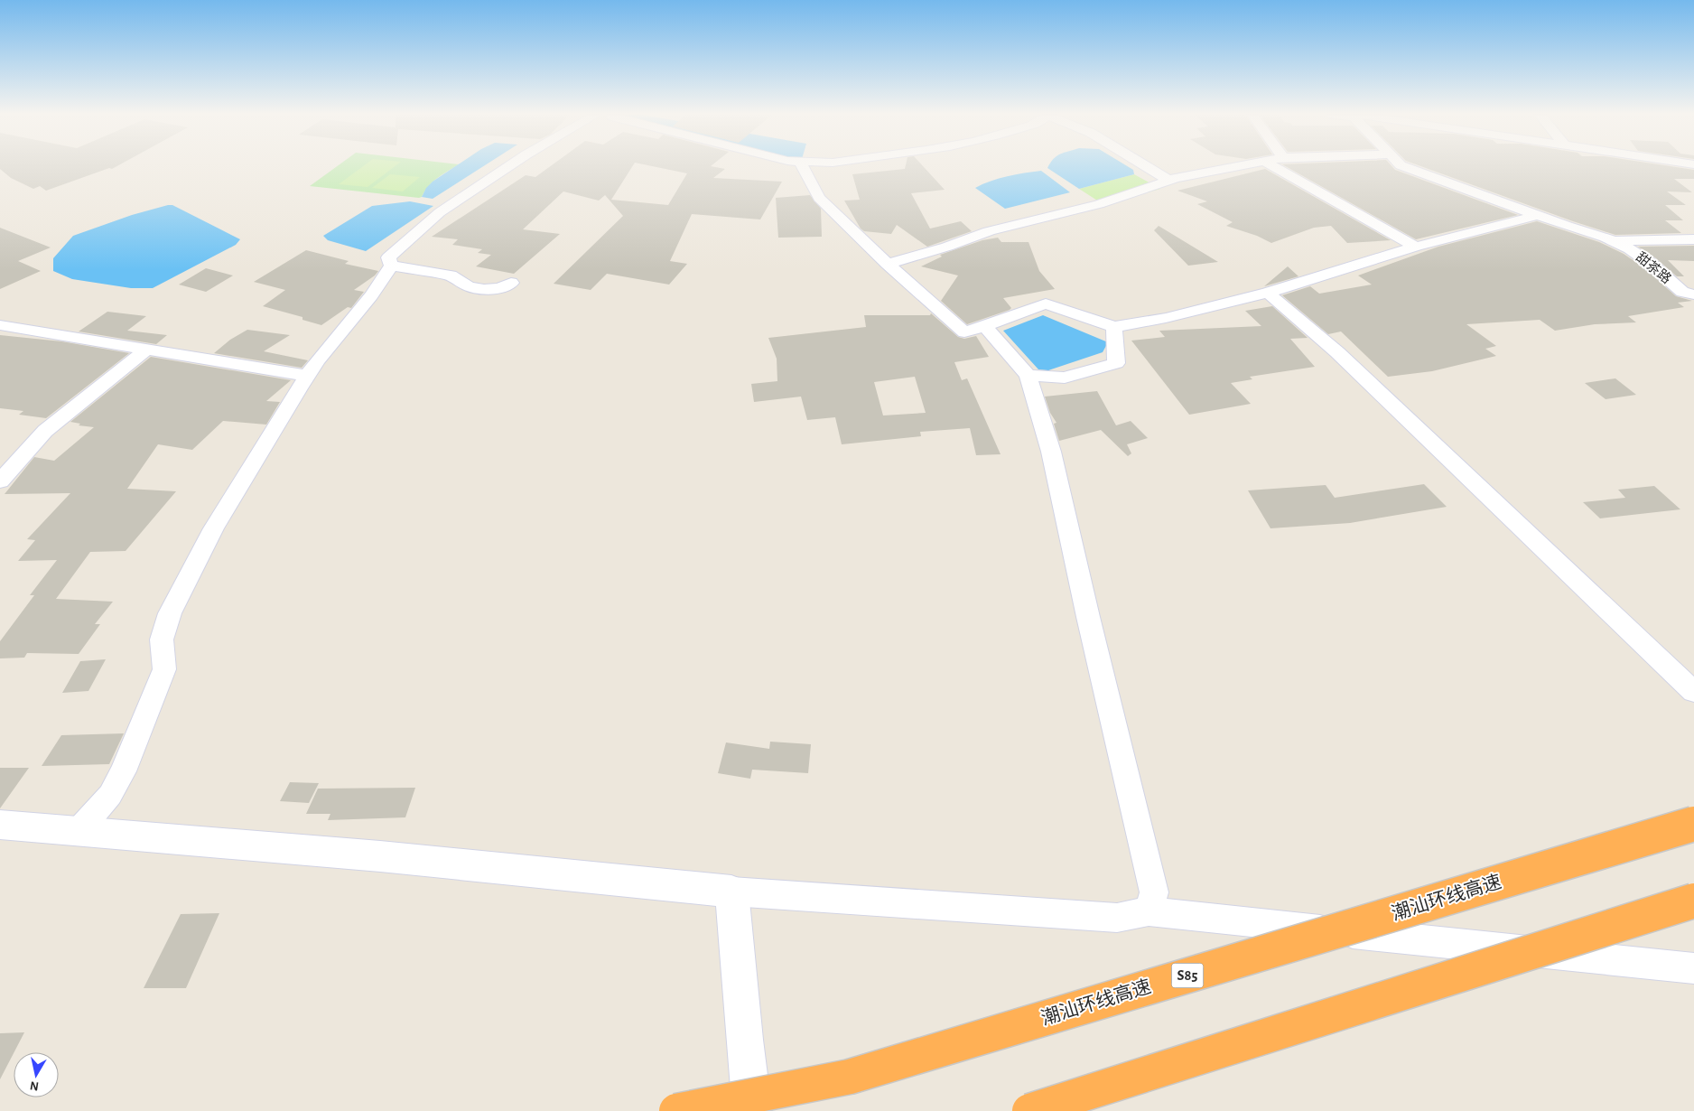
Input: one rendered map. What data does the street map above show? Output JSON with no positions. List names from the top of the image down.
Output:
{
  "streets": {
    "highway": ["潮汕环线高速", "S85"],
    "street": ["甜茶路"]
  },
  "north": "bottom"
}
